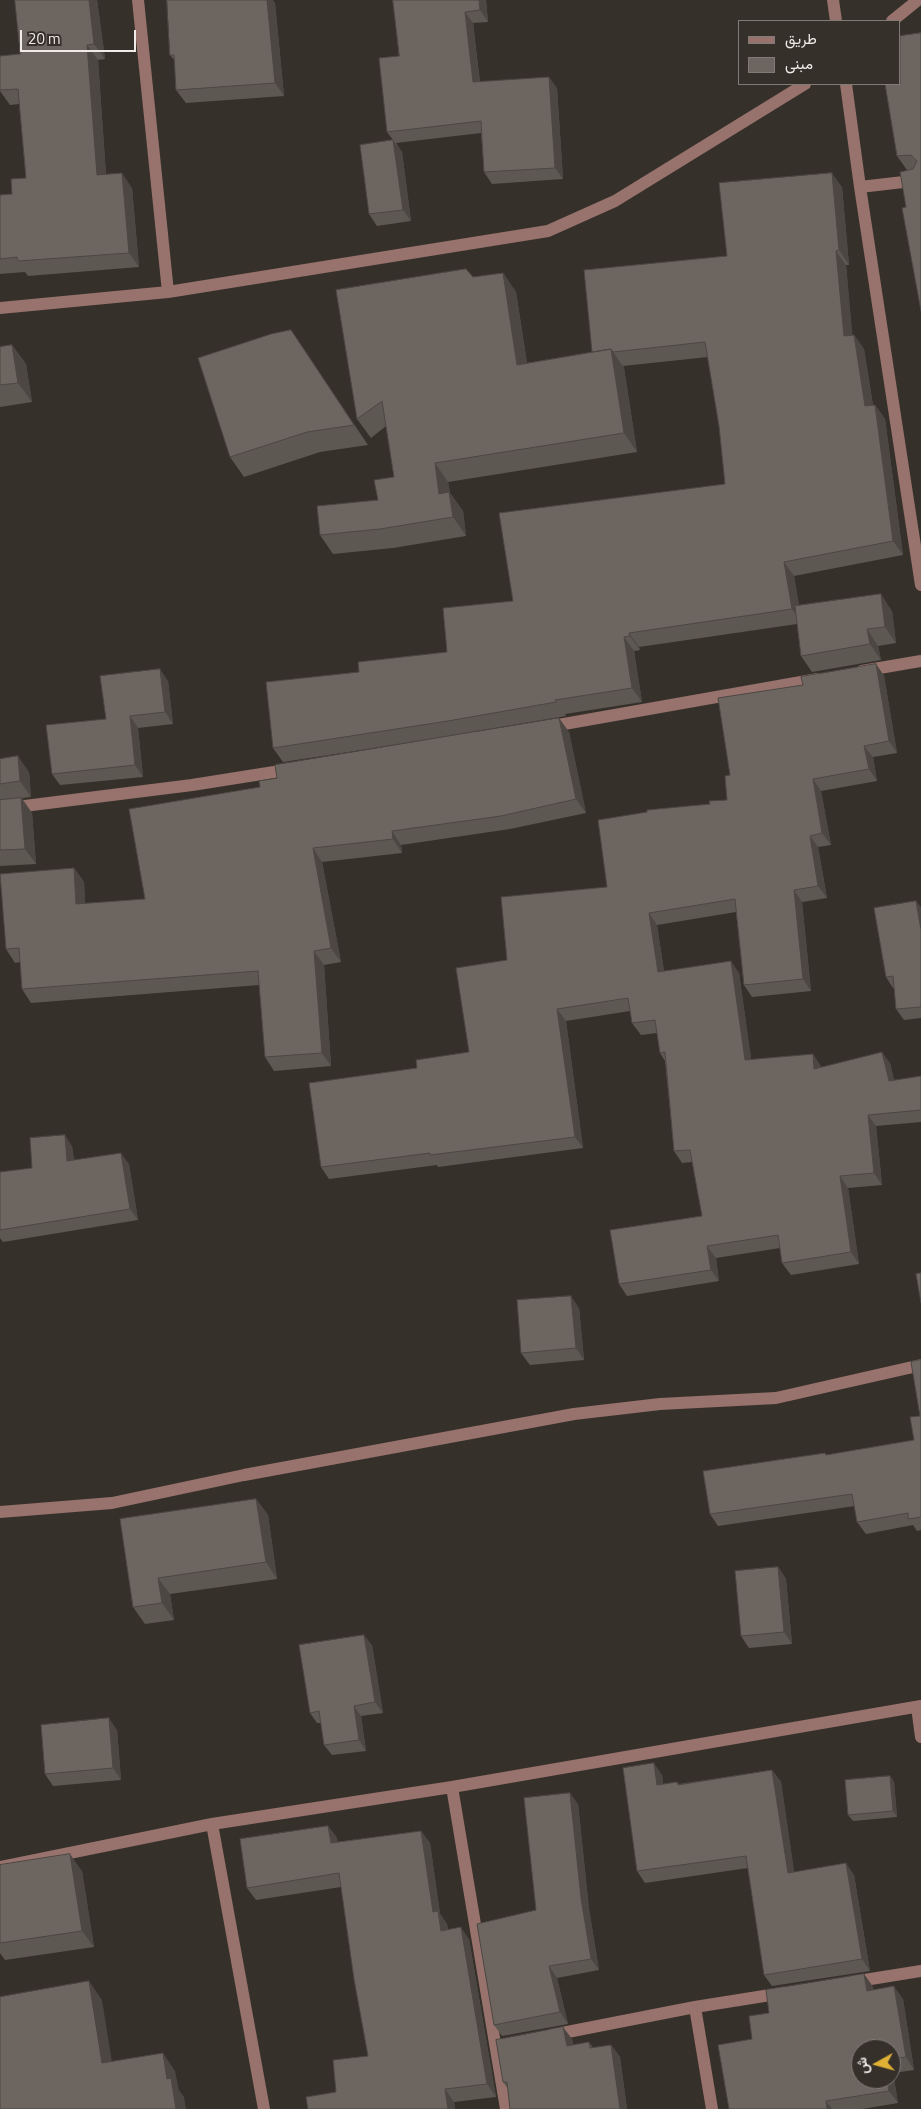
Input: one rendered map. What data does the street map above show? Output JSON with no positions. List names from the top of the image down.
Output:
{
  "legend": ["طريق", "مبنى"],
  "scale_bar": "20 m",
  "north": "left"
}
